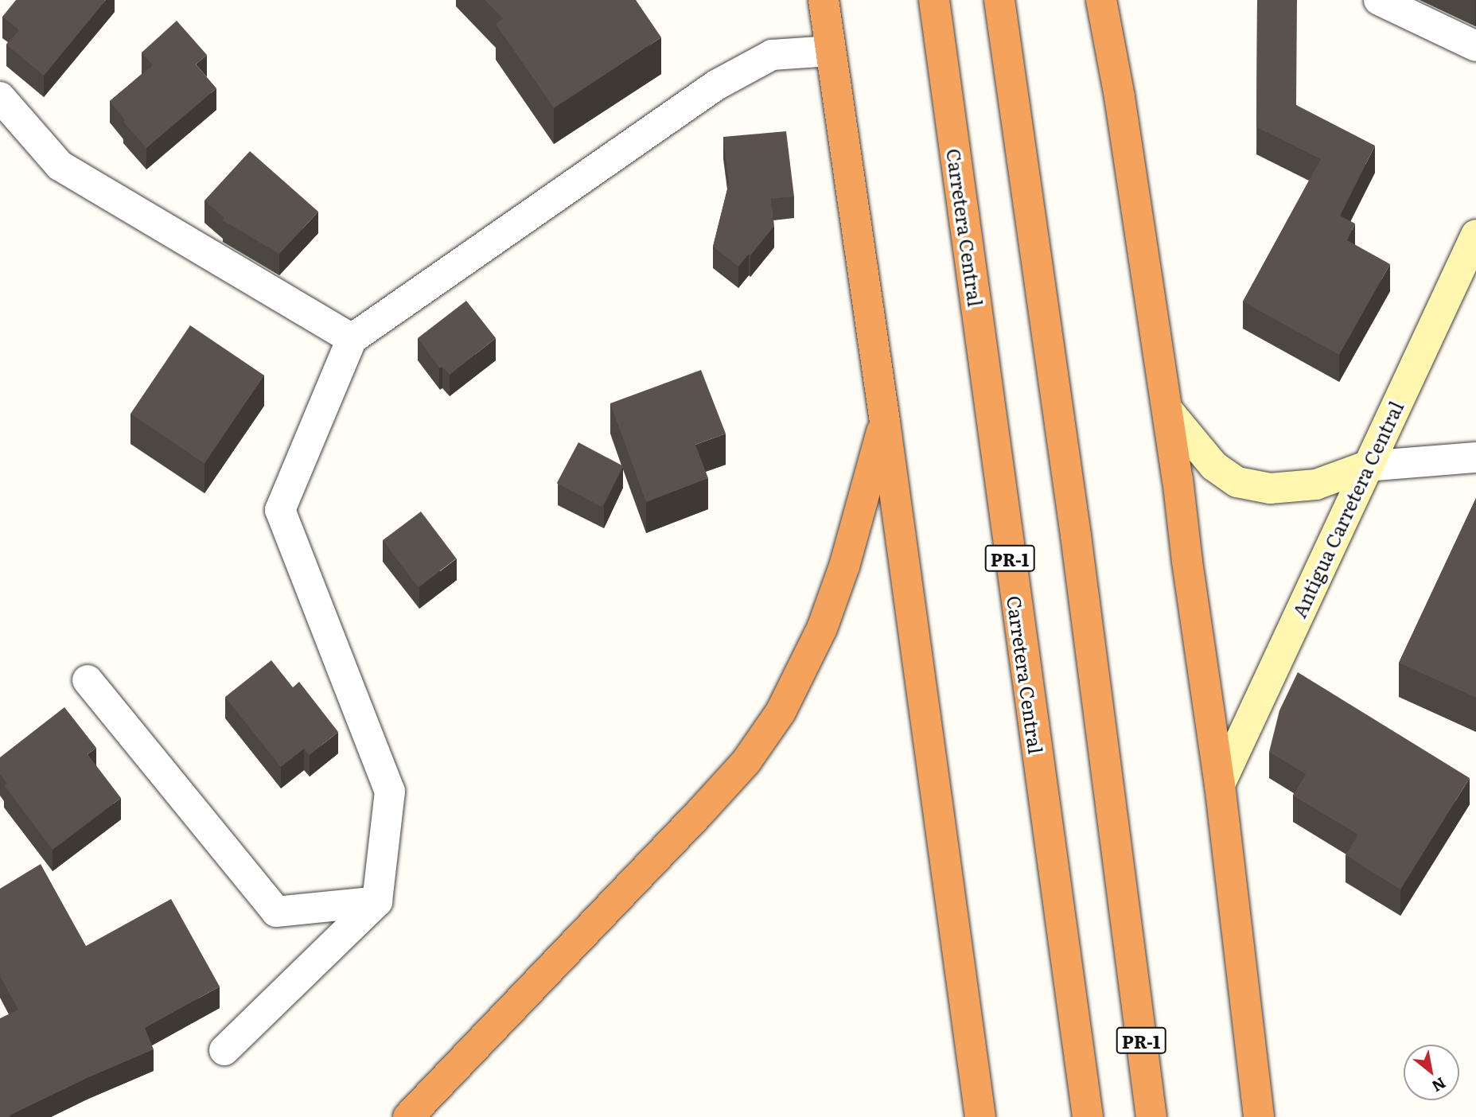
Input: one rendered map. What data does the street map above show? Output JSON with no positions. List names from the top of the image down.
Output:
{
  "streets": {
    "highway": ["Carretera Central", "PR-1"],
    "street": ["Antigua Carretera Central"]
  },
  "north": "bottom right"
}
